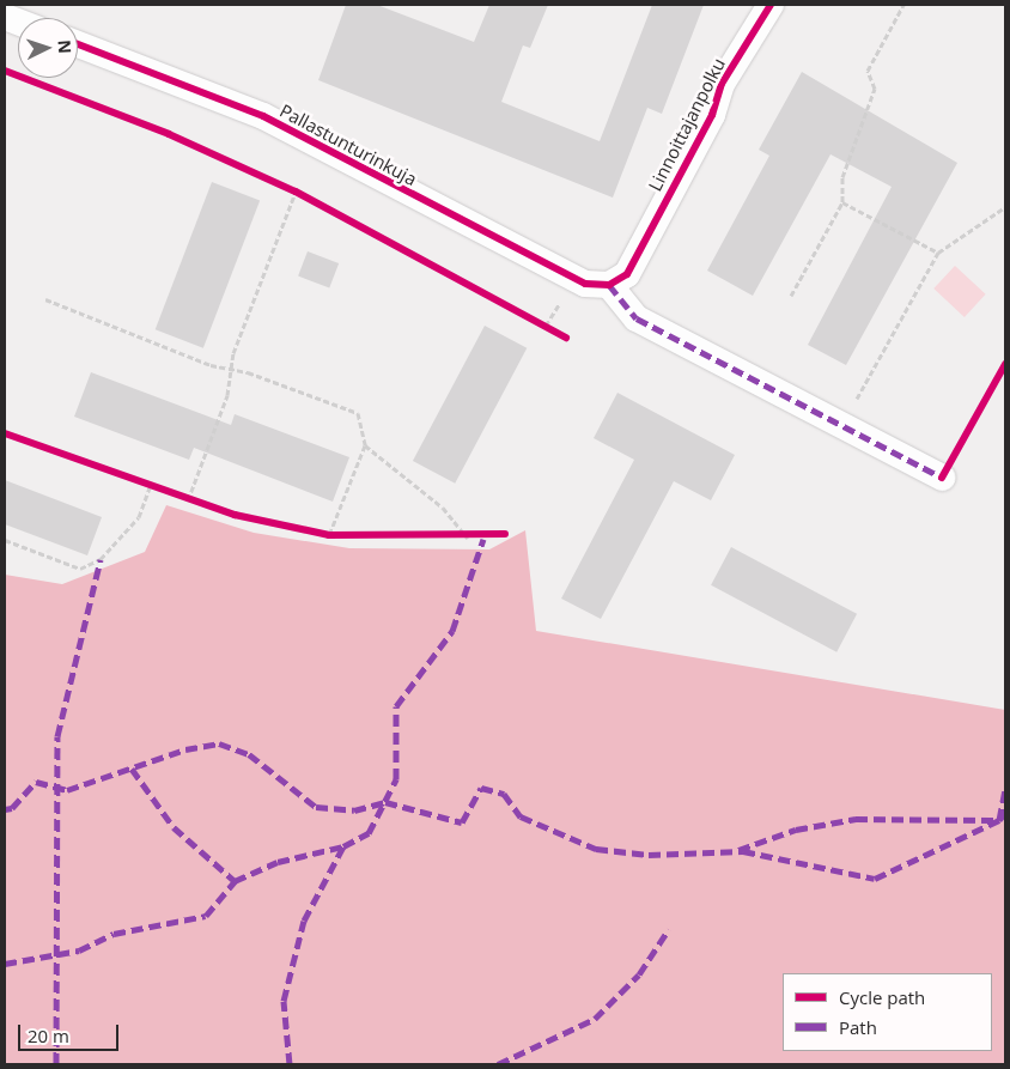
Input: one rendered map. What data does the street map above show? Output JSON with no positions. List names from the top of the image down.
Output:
{
  "streets": {
    "street": ["Linnoittajanpolku", "Pallastunturinkuja"]
  },
  "crossings": [
    ["Linnoittajanpolku", "Pallastunturinkuja"]
  ],
  "legend": ["Cycle path", "Path"],
  "scale_bar": "20 m",
  "north": "right"
}
